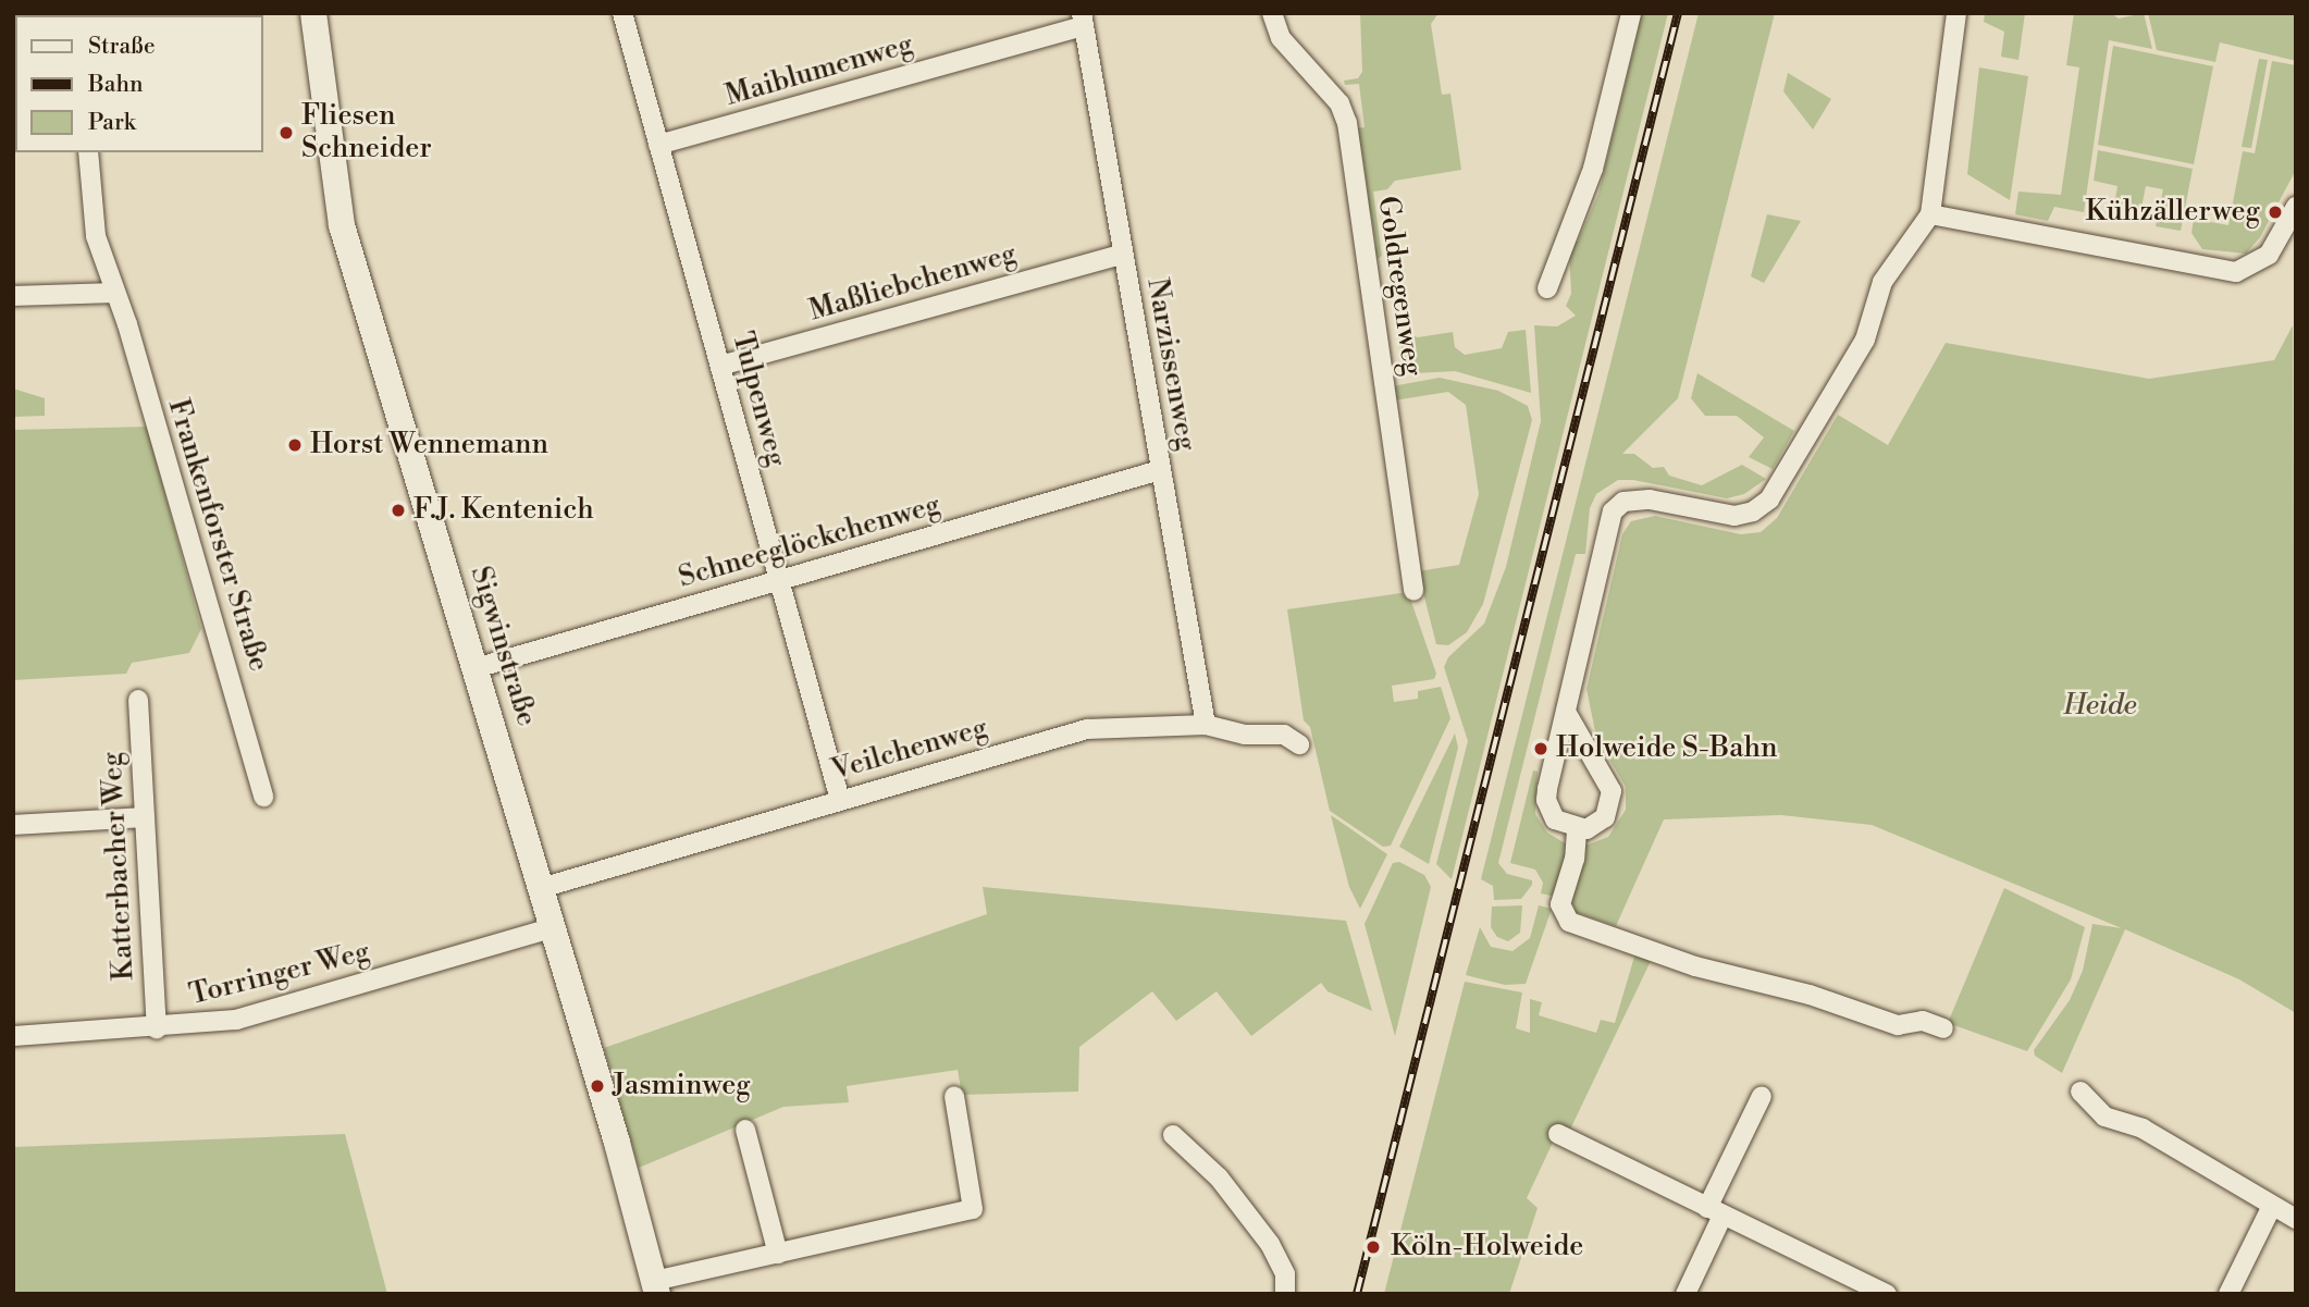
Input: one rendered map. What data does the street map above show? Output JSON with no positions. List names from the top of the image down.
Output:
{
  "streets": {
    "street": [
      "Maiblumenweg",
      "Maßliebchenweg",
      "Goldregenweg",
      "Narzissenweg",
      "Tulpenweg",
      "Frankenforster Straße",
      "Schneeglöckchenweg",
      "Sigwinstraße",
      "Veilchenweg",
      "Katterbacher Weg",
      "Torringer Weg"
    ]
  },
  "crossings": [
    ["Maiblumenweg", "Narzissenweg"],
    ["Maiblumenweg", "Tulpenweg"],
    ["Maßliebchenweg", "Narzissenweg"],
    ["Maßliebchenweg", "Tulpenweg"],
    ["Narzissenweg", "Schneeglöckchenweg"],
    ["Narzissenweg", "Veilchenweg"],
    ["Tulpenweg", "Schneeglöckchenweg"],
    ["Tulpenweg", "Veilchenweg"],
    ["Schneeglöckchenweg", "Sigwinstraße"],
    ["Sigwinstraße", "Veilchenweg"],
    ["Sigwinstraße", "Torringer Weg"],
    ["Katterbacher Weg", "Torringer Weg"]
  ],
  "parks": ["Heide"],
  "places": [
    "Fliesen Schneider",
    "Kühzällerweg",
    "Horst Wennemann",
    "F.J. Kentenich",
    "Holweide S-Bahn",
    "Jasminweg",
    "Köln-Holweide"
  ],
  "legend": ["Straße", "Bahn", "Park"]
}
